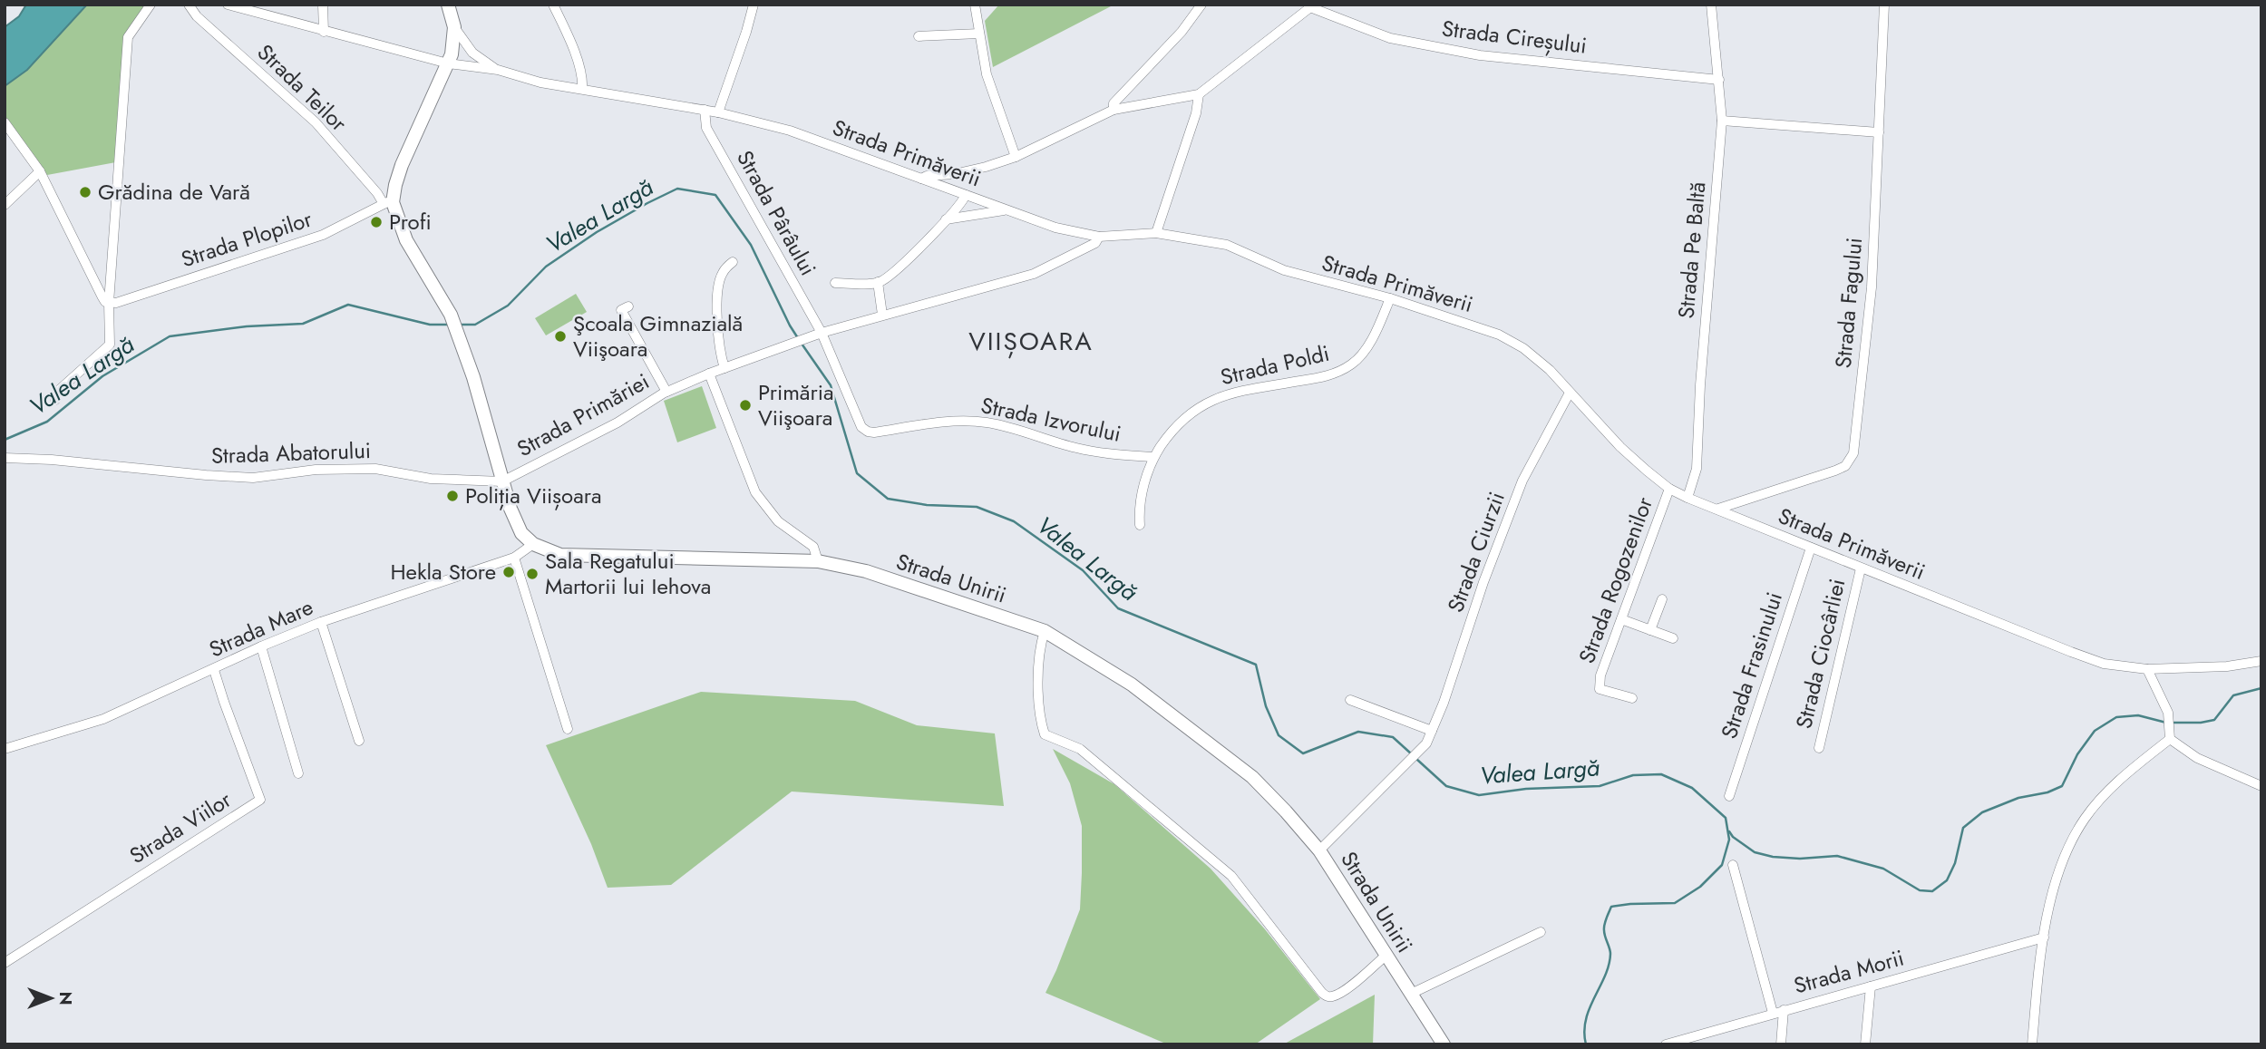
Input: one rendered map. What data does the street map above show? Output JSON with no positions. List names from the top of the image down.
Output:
{
  "streets": {
    "main road": ["Strada Unirii"],
    "street": [
      "Strada Cireșului",
      "Strada Teilor",
      "Strada Primăverii",
      "Strada Pârâului",
      "Strada Plopilor",
      "Strada Pe Baltă",
      "Strada Fagului",
      "Strada Poldi",
      "Strada Primăriei",
      "Strada Izvorului",
      "Strada Abatorului",
      "Strada Ciurzii",
      "Strada Rogozenilor",
      "Strada Mare",
      "Strada Ciocârliei",
      "Strada Frasinului",
      "Strada Viilor",
      "Strada Morii"
    ]
  },
  "crossings": [
    ["Strada Cireșului", "Strada Pe Baltă"],
    ["Strada Teilor", "Strada Plopilor"],
    ["Strada Primăverii", "Strada Pârâului"],
    ["Strada Primăverii", "Strada Pe Baltă"],
    ["Strada Primăverii", "Strada Fagului"],
    ["Strada Primăverii", "Strada Poldi"],
    ["Strada Primăverii", "Strada Primăriei"],
    ["Strada Primăverii", "Strada Ciurzii"],
    ["Strada Primăverii", "Strada Rogozenilor"],
    ["Strada Primăverii", "Strada Ciocârliei"],
    ["Strada Primăverii", "Strada Frasinului"],
    ["Strada Pârâului", "Strada Primăriei"],
    ["Strada Pârâului", "Strada Izvorului"],
    ["Strada Poldi", "Strada Izvorului"],
    ["Strada Primăriei", "Strada Izvorului"],
    ["Strada Primăriei", "Strada Abatorului"],
    ["Strada Ciurzii", "Strada Unirii"],
    ["Strada Unirii", "Strada Mare"],
    ["Strada Mare", "Strada Viilor"]
  ],
  "districts": ["VIIȘOARA"],
  "water": ["Valea Largă"],
  "places": [
    "Grădina de Vară",
    "Profi",
    "Şcoala Gimnazială Viişoara",
    "Primăria Viişoara",
    "Poliția Viișoara",
    "Hekla Store",
    "Sala Regatului Martorii lui Iehova"
  ],
  "north": "right"
}
